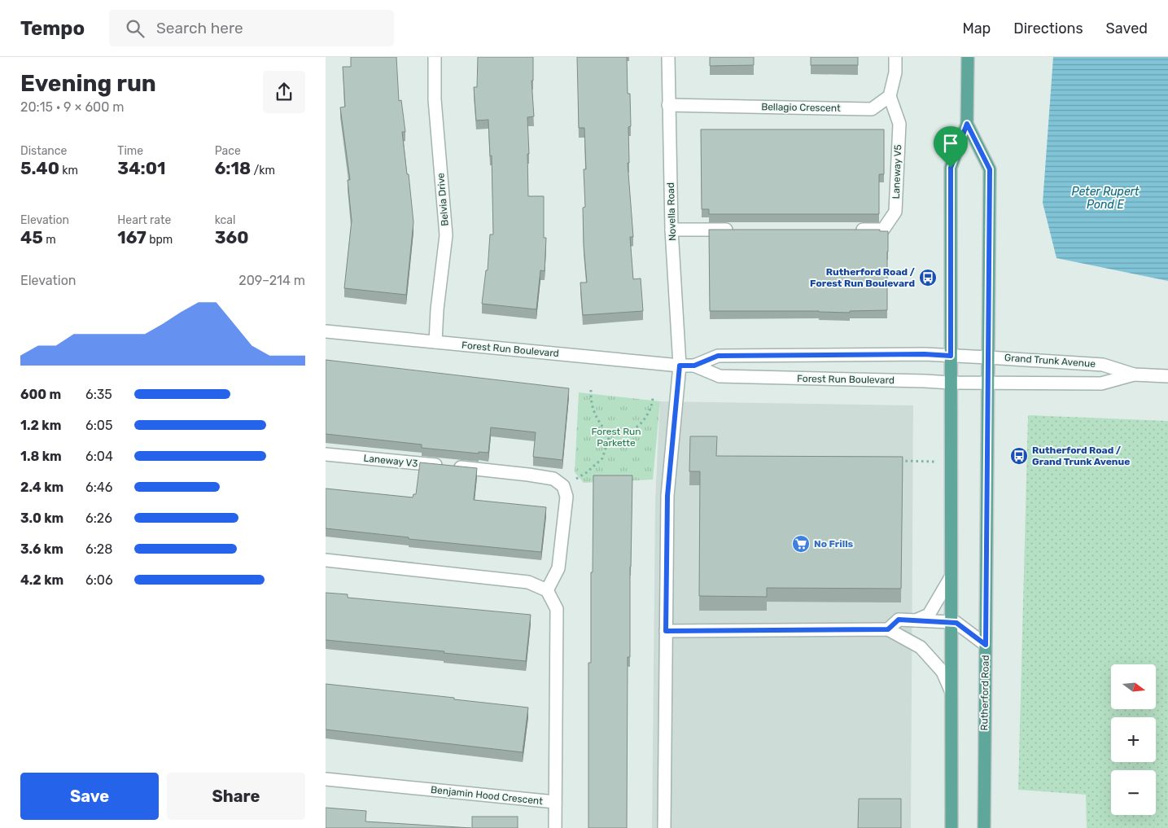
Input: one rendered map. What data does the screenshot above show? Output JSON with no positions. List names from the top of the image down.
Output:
{
  "streets": {
    "main road": ["Rutherford Road"],
    "street": [
      "Bellagio Crescent",
      "Laneway V5",
      "Belvia Drive",
      "Novella Road",
      "Forest Run Boulevard",
      "Grand Trunk Avenue",
      "Laneway V3",
      "Benjamin Hood Crescent"
    ]
  },
  "crossings": [
    ["Bellagio Crescent", "Laneway V5"],
    ["Bellagio Crescent", "Novella Road"],
    ["Belvia Drive", "Forest Run Boulevard"],
    ["Novella Road", "Forest Run Boulevard"],
    ["Forest Run Boulevard", "Grand Trunk Avenue"],
    ["Forest Run Boulevard", "Rutherford Road"],
    ["Grand Trunk Avenue", "Rutherford Road"]
  ],
  "water": ["Peter Rupert Pond E"],
  "parks": ["Forest Run Parkette"],
  "places": {
    "bus stop": ["Rutherford Road / Forest Run Boulevard", "Rutherford Road / Grand Trunk Avenue"],
    "supermarket": ["No Frills"]
  },
  "north": "right",
  "page": {
    "header": "Tempo",
    "search": "Search here",
    "nav": ["Map", "Directions", "Saved"],
    "heading": ["Evening run", "20:15 · 9 × 600 m"],
    "stats": [
      ["Distance", "5.40 km"],
      ["Time", "34:01"],
      ["Pace", "6:18 /km"],
      ["Elevation", "45 m"],
      ["Heart rate", "167 bpm"],
      ["kcal", "360"]
    ],
    "chart": ["Elevation", "209–214 m"],
    "list": [
      {
        "name": "600 m",
        "note": "6:35"
      },
      {
        "name": "1.2 km",
        "note": "6:05"
      },
      {
        "name": "1.8 km",
        "note": "6:04"
      },
      {
        "name": "2.4 km",
        "note": "6:46"
      },
      {
        "name": "3.0 km",
        "note": "6:26"
      },
      {
        "name": "3.6 km",
        "note": "6:28"
      },
      {
        "name": "4.2 km",
        "note": "6:06"
      }
    ],
    "map_buttons": ["+", "−"],
    "buttons": ["Save", "Share"]
  }
}
